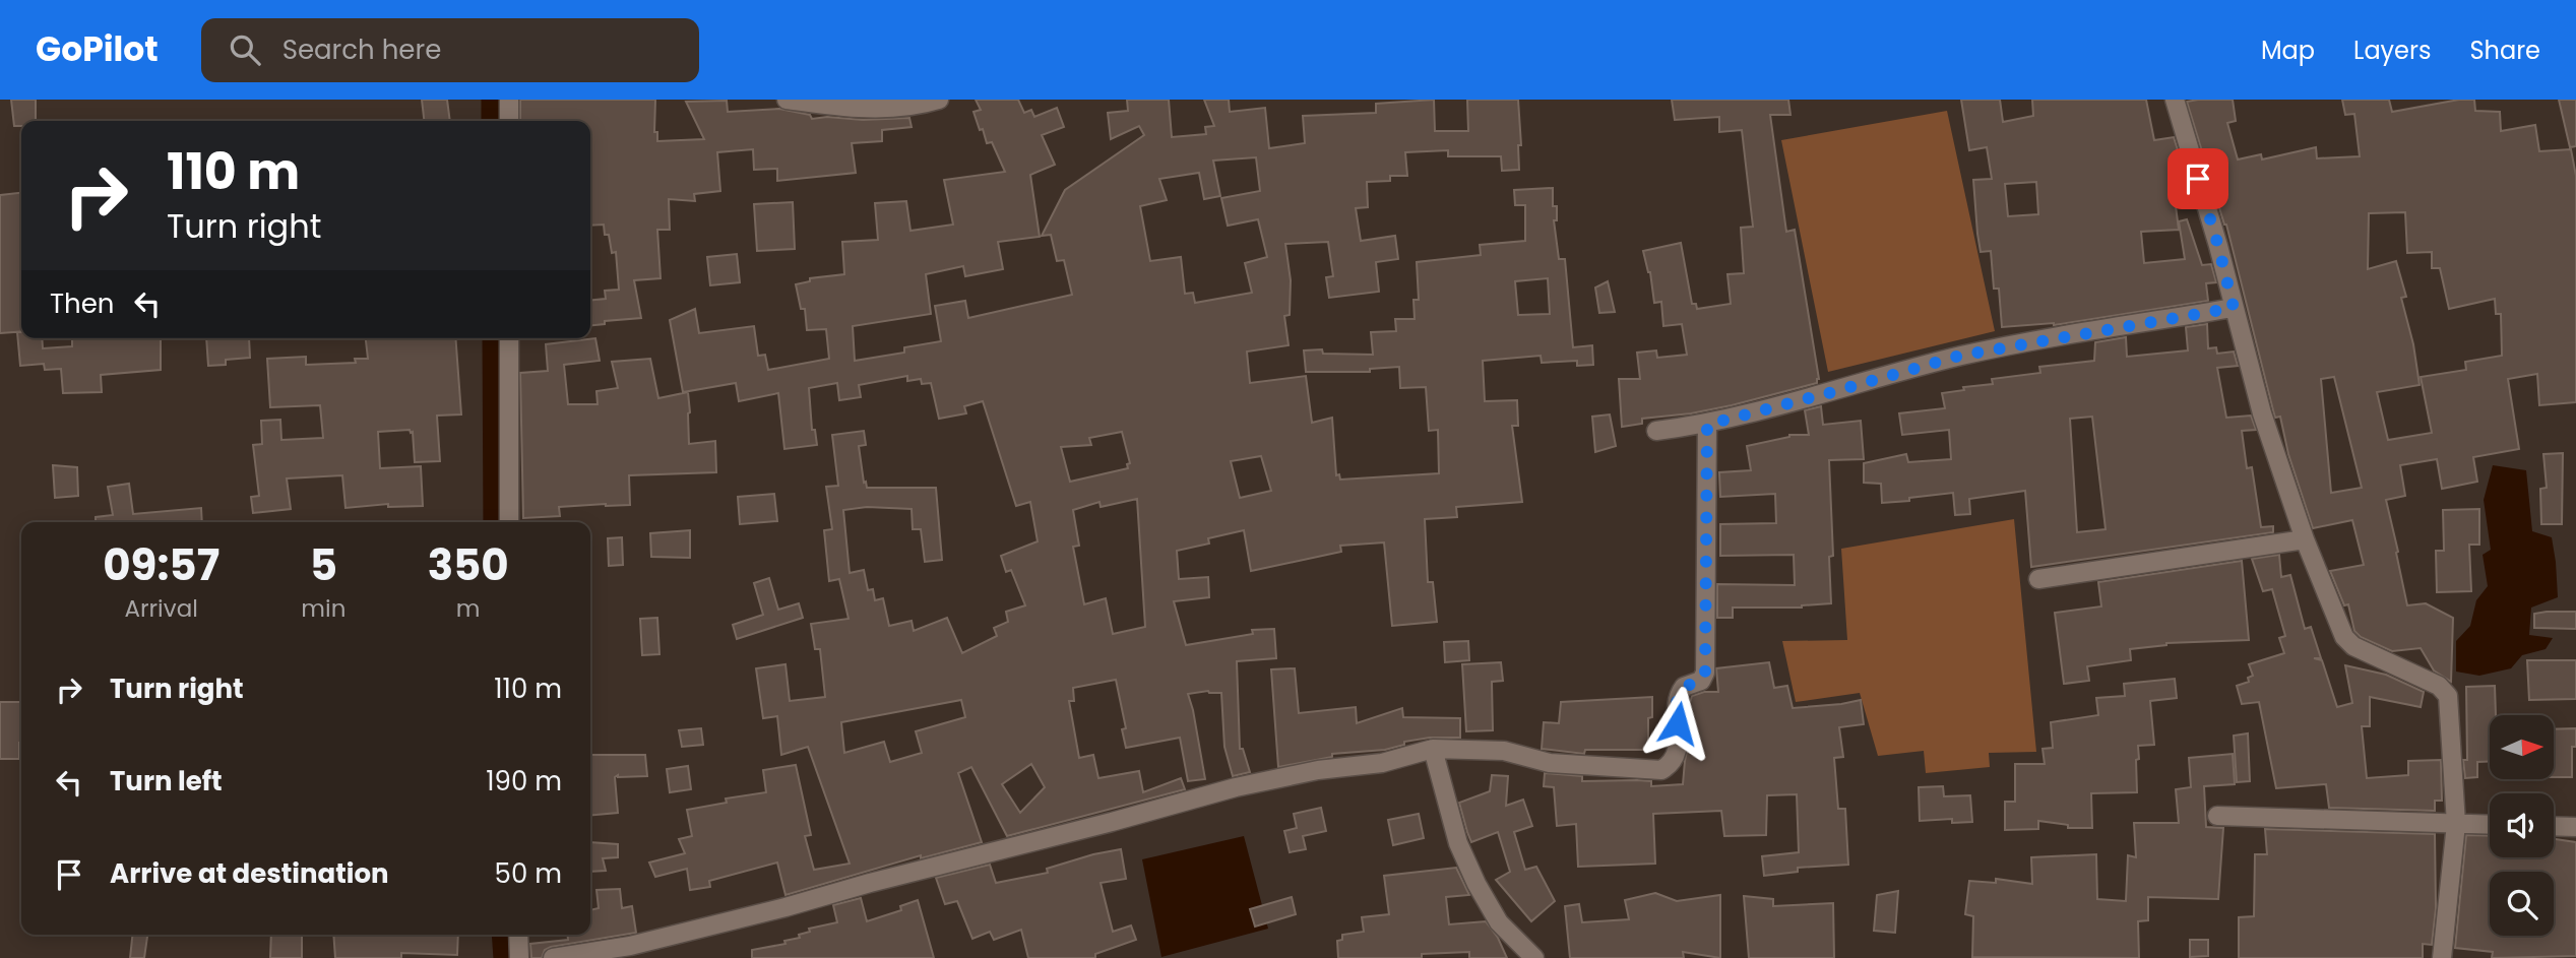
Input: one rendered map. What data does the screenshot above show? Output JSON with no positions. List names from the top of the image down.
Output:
{
  "north": "right",
  "page": {
    "header": "GoPilot",
    "search": "Search here",
    "nav": ["Map", "Layers", "Share"],
    "turn": ["110 m", "Turn right"],
    "then": "Then",
    "eta": [
      "09:57",
      "Arrival",
      "5",
      "min",
      "350",
      "m"
    ],
    "list": [
      {
        "name": "Turn right",
        "value": "110 m"
      },
      {
        "name": "Turn left",
        "value": "190 m"
      },
      {
        "name": "Arrive at destination",
        "value": "50 m"
      }
    ]
  }
}
